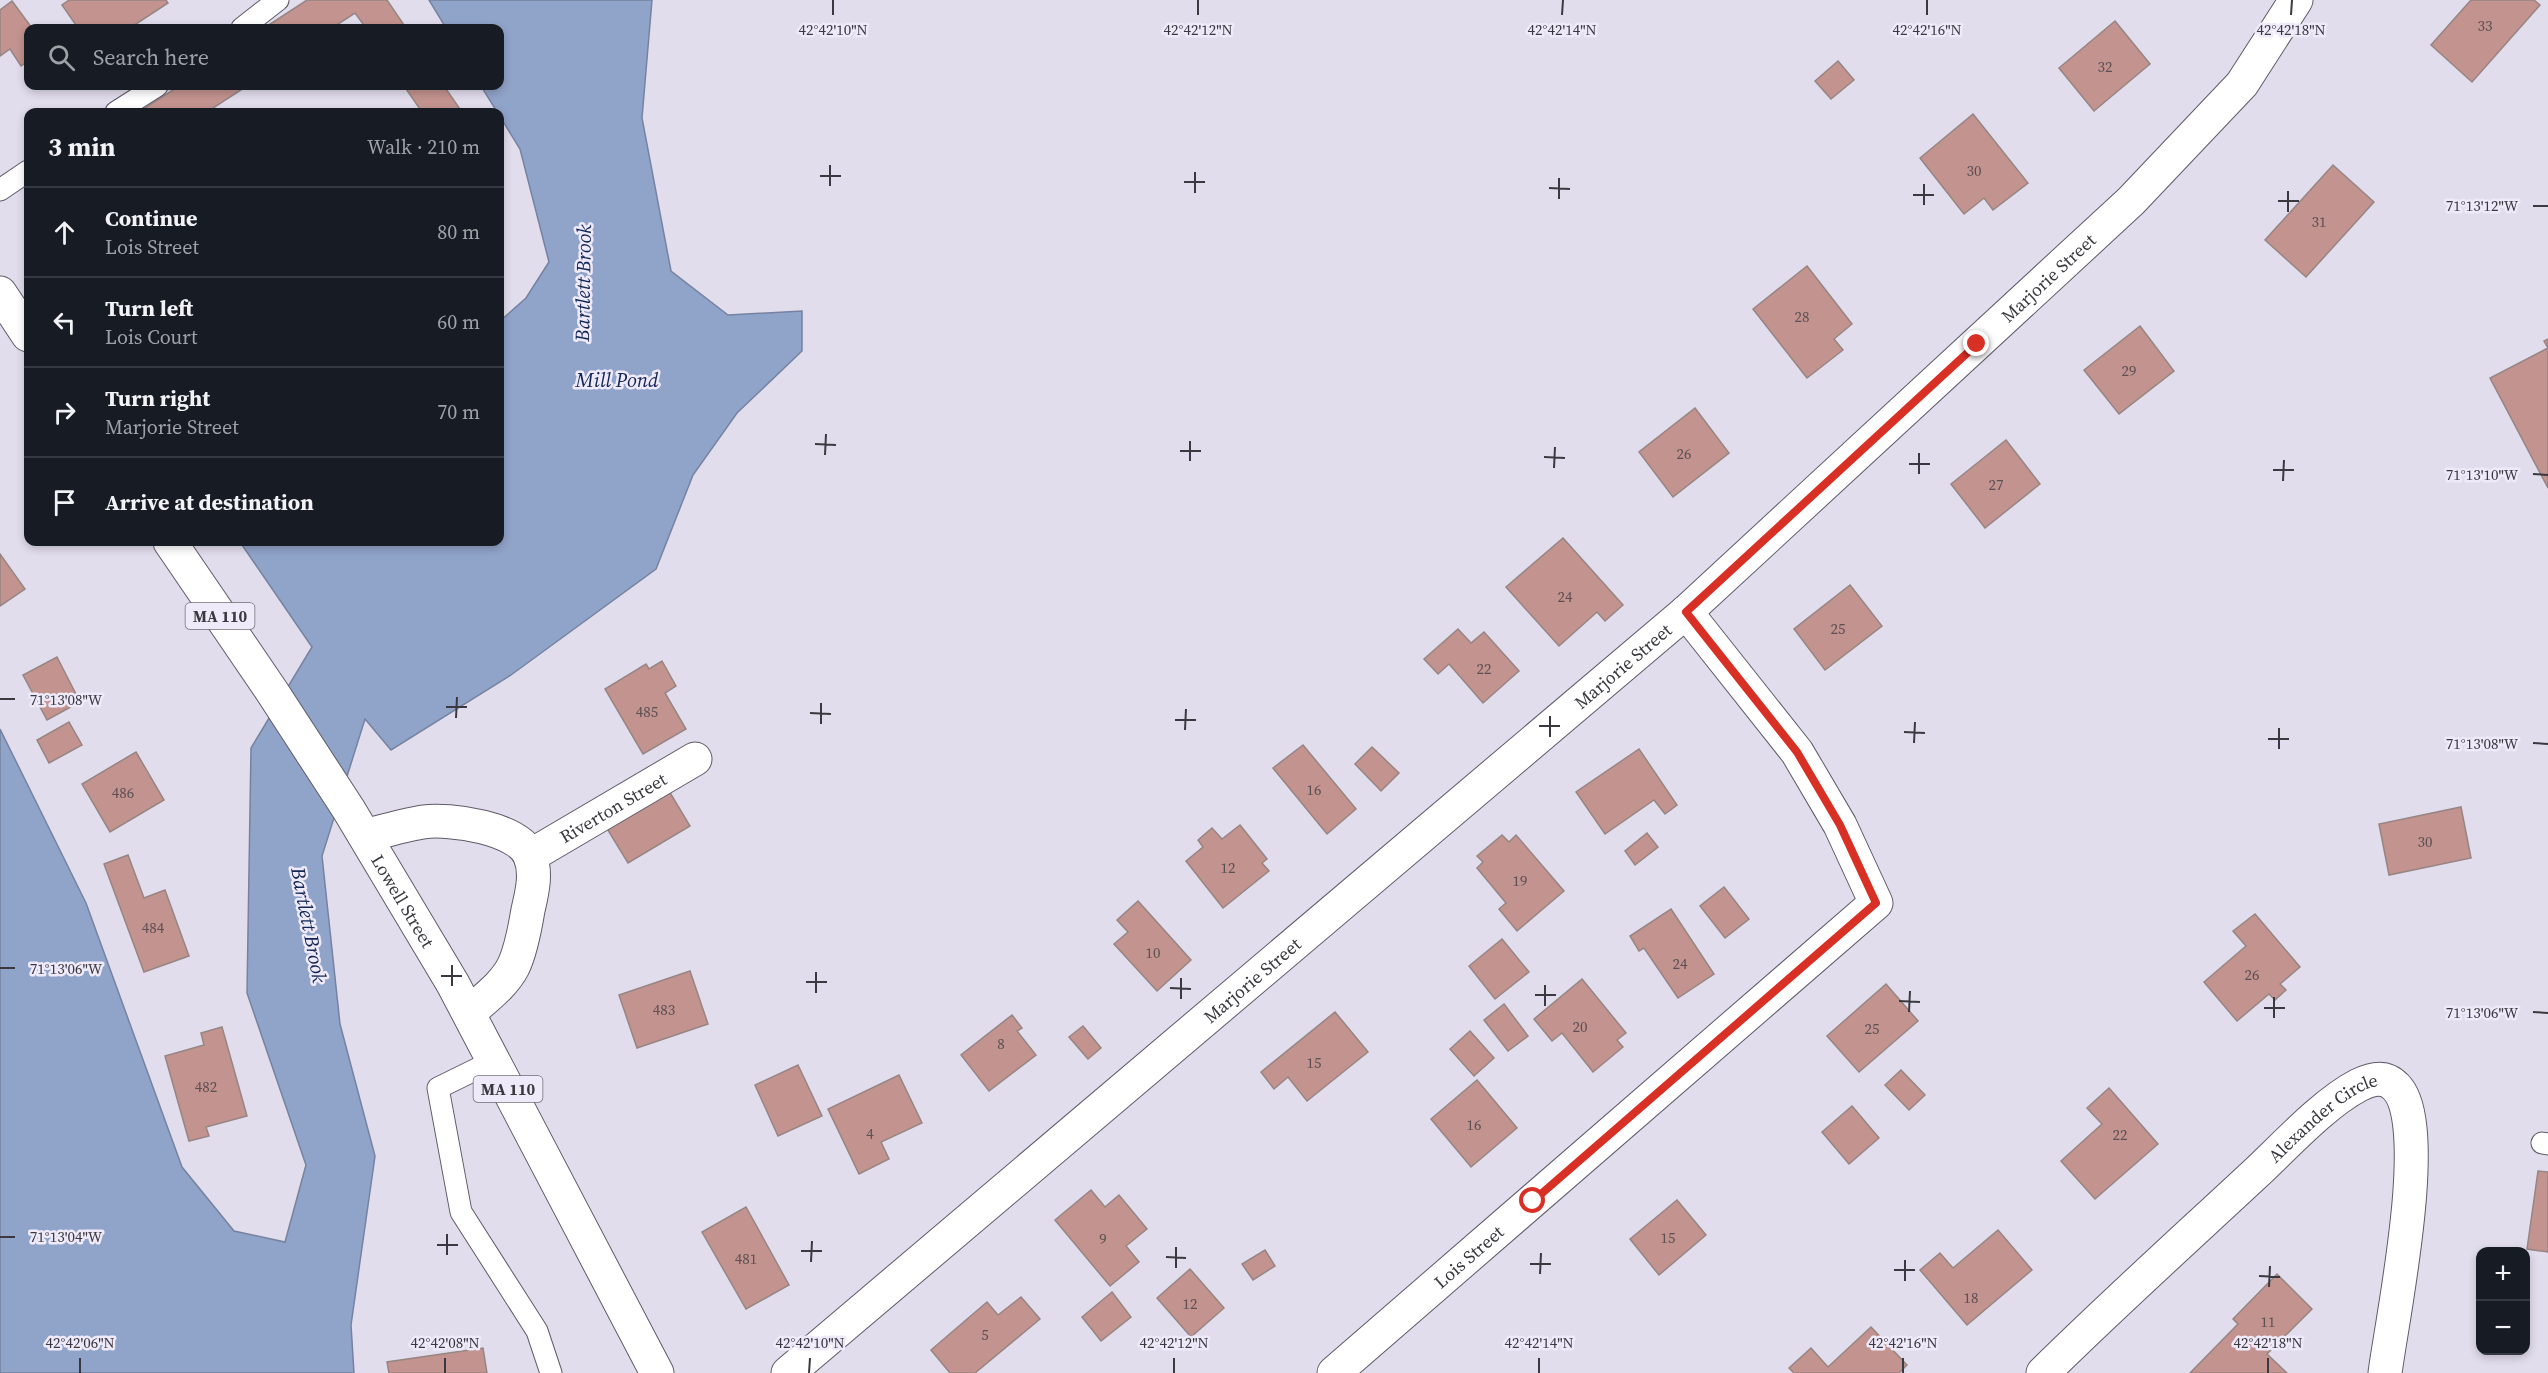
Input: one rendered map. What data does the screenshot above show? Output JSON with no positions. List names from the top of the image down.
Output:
{
  "streets": {
    "street": [
      "Marjorie Street",
      "MA 110",
      "Riverton Street",
      "Lowell Street",
      "Alexander Circle",
      "Lois Street"
    ]
  },
  "crossings": [
    ["Marjorie Street", "Lois Street"]
  ],
  "water": ["Bartlett Brook", "Mill Pond"],
  "house_numbers": [
    "33",
    "32",
    "30",
    "31",
    "28",
    "29",
    "26",
    "27",
    "24",
    "25",
    "22",
    "485",
    "16",
    "486",
    "30",
    "12",
    "19",
    "484",
    "10",
    "24",
    "26",
    "483",
    "20",
    "25",
    "8",
    "15",
    "482",
    "16",
    "4",
    "22",
    "15",
    "9",
    "481",
    "18",
    "12",
    "11",
    "5"
  ],
  "page": {
    "search": "Search here",
    "heading": ["3 min", "Walk · 210 m"],
    "list": [
      ["Continue", "Lois Street", "80 m"],
      ["Turn left", "Lois Court", "60 m"],
      ["Turn right", "Marjorie Street", "70 m"],
      "Arrive at destination"
    ],
    "map_buttons": ["+", "−"]
  },
  "coordinates": [
    "42°42'10\"N",
    "42°42'12\"N",
    "42°42'14\"N",
    "42°42'16\"N",
    "42°42'18\"N",
    "71°13'12\"W",
    "71°13'10\"W",
    "71°13'08\"W",
    "71°13'06\"W",
    "71°13'04\"W",
    "42°42'06\"N",
    "42°42'08\"N"
  ]
}
